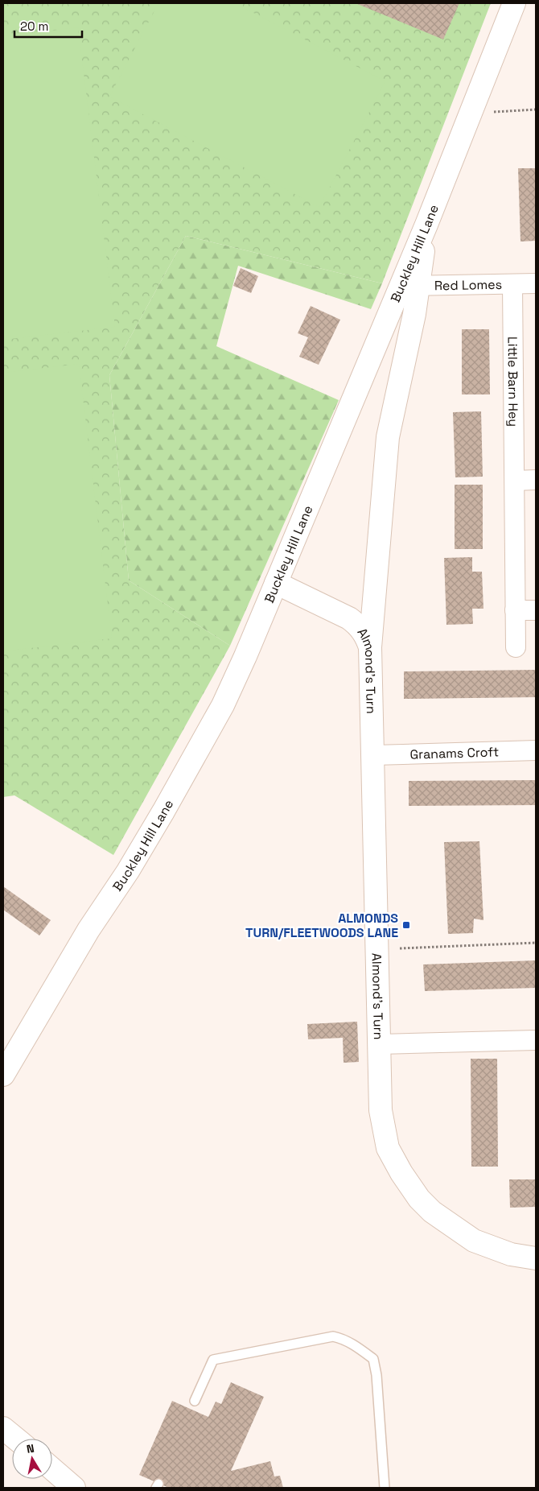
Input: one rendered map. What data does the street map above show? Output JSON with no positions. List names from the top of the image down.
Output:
{
  "streets": {
    "street": [
      "Buckley Hill Lane",
      "Red Lomes",
      "Little Barn Hey",
      "Almond's Turn",
      "Granams Croft"
    ]
  },
  "crossings": [
    ["Buckley Hill Lane", "Red Lomes"],
    ["Buckley Hill Lane", "Almond's Turn"],
    ["Red Lomes", "Little Barn Hey"],
    ["Almond's Turn", "Granams Croft"]
  ],
  "places": {
    "transit": ["ALMONDS TURN/FLEETWOODS LANE"]
  },
  "scale_bar": "20 m",
  "north": "top"
}
